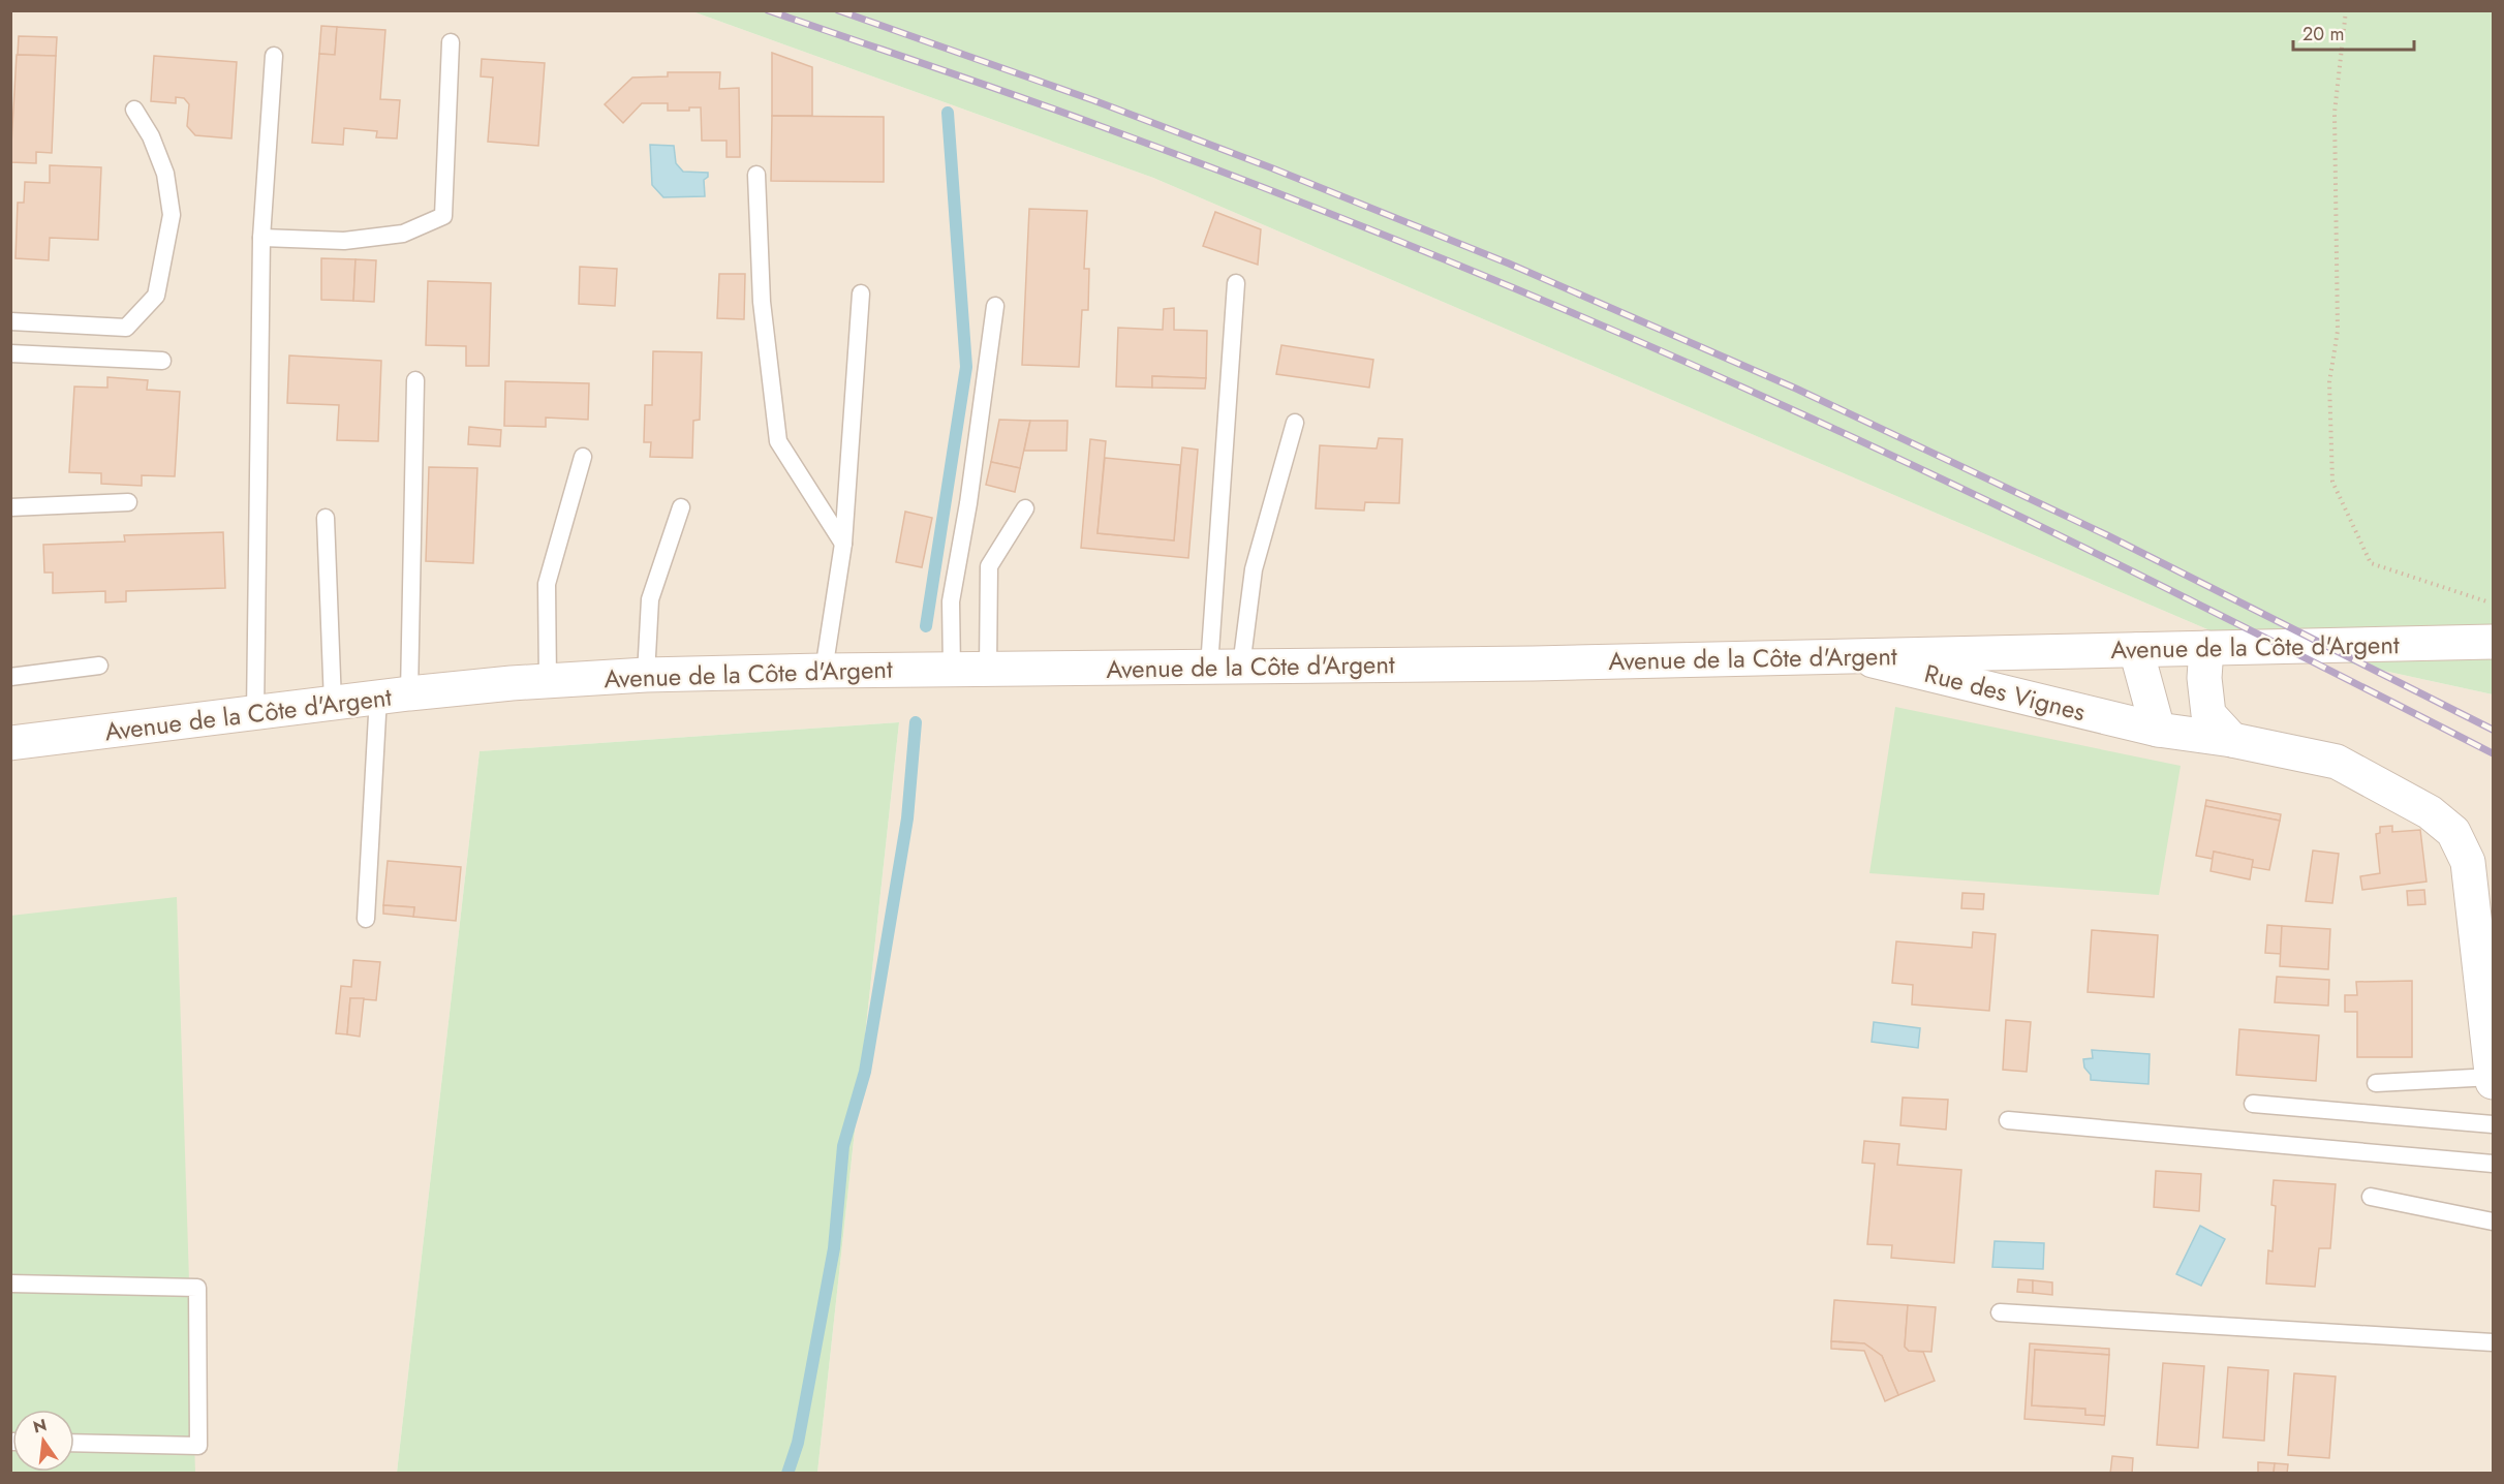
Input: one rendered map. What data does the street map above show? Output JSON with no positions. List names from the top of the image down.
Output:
{
  "streets": {
    "main road": ["Avenue de la Côte d'Argent", "Rue des Vignes"]
  },
  "crossings": [
    ["Avenue de la Côte d'Argent", "Rue des Vignes"]
  ],
  "scale_bar": "20 m",
  "north": "top"
}
